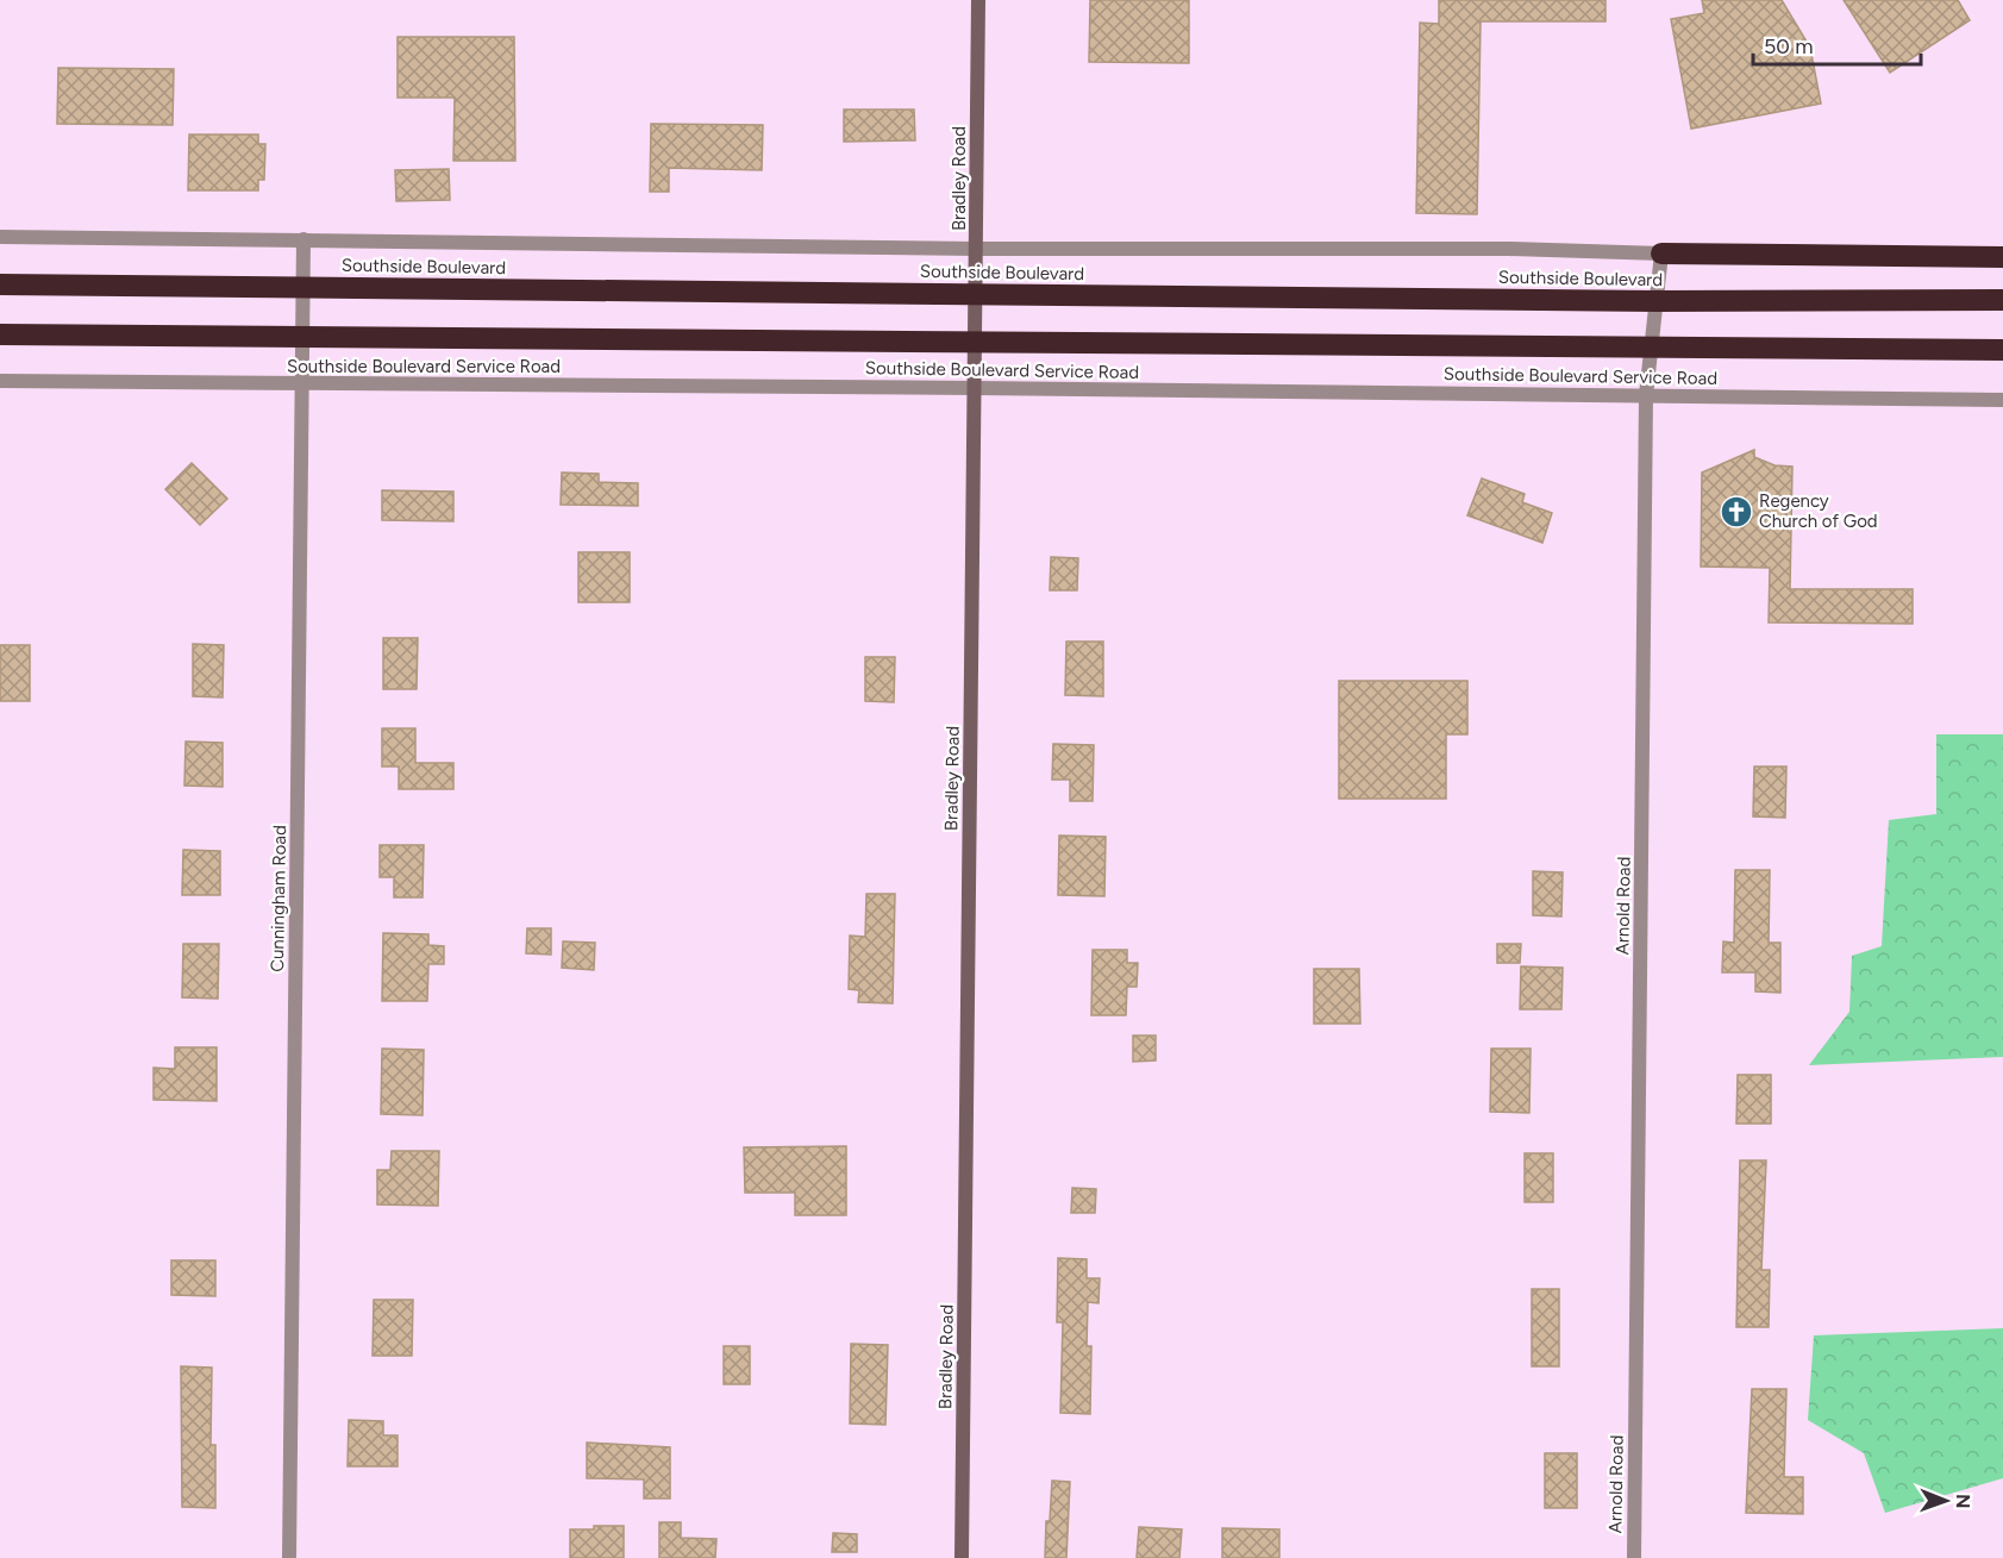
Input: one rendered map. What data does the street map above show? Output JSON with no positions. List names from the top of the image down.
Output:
{
  "streets": {
    "highway": ["Southside Boulevard"],
    "street": [
      "Bradley Road",
      "Southside Boulevard Service Road",
      "Cunningham Road",
      "Arnold Road"
    ]
  },
  "crossings": [
    ["Bradley Road", "Southside Boulevard"],
    ["Bradley Road", "Southside Boulevard Service Road"],
    ["Southside Boulevard", "Cunningham Road"],
    ["Southside Boulevard", "Arnold Road"],
    ["Southside Boulevard Service Road", "Cunningham Road"],
    ["Southside Boulevard Service Road", "Arnold Road"]
  ],
  "places": {
    "church": ["Regency Church of God"]
  },
  "scale_bar": "50 m",
  "north": "right"
}
